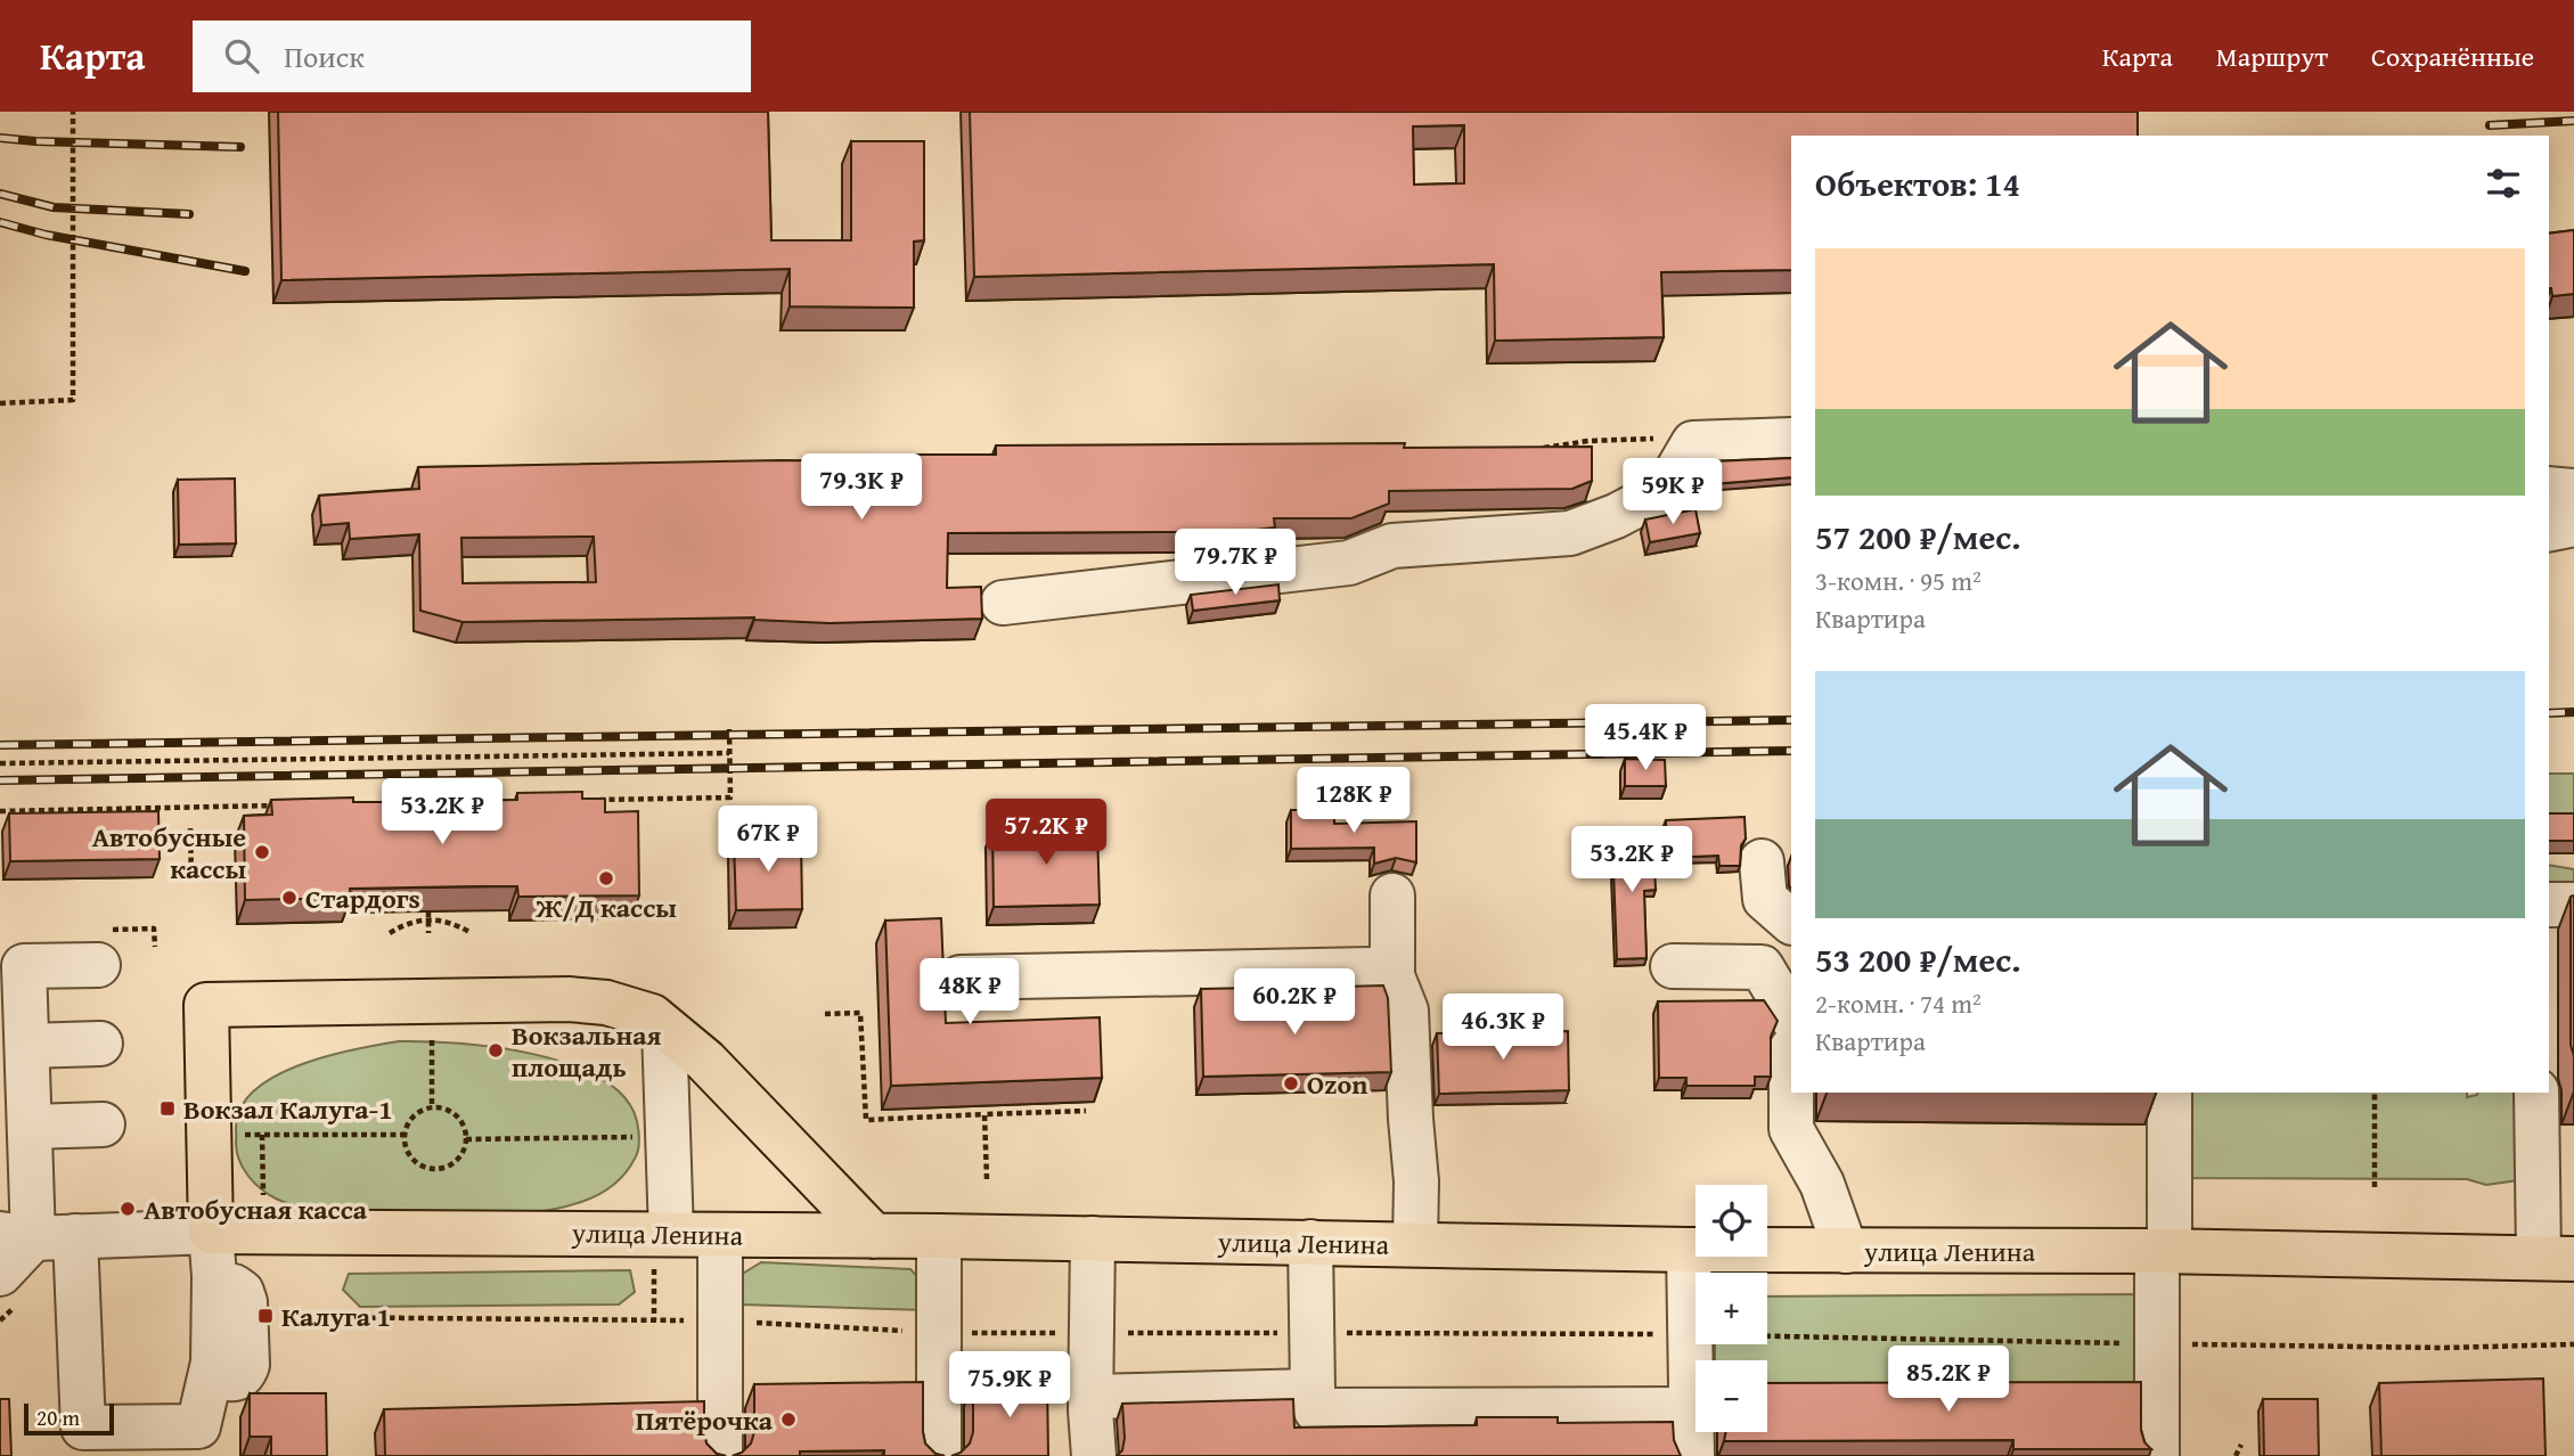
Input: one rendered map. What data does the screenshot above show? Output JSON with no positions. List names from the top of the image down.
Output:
{
  "streets": {
    "main road": ["улица Ленина"]
  },
  "places": {
    "other": [
      "Автобусные кассы",
      "Ж/Д кассы",
      "Стардогs",
      "Вокзальная площадь",
      "Ozon",
      "Автобусная касса",
      "Пятёрочка"
    ],
    "transit": ["Вокзал Калуга-1", "Калуга 1"]
  },
  "scale_bar": "20 m",
  "page": {
    "header": "Карта",
    "search": "Поиск",
    "nav": ["Карта", "Маршрут", "Сохранённые"],
    "heading": "Объектов: 14",
    "list": [
      {
        "name": "57 200 ₽/мес.",
        "note": "3-комн. · 95 m² · Квартира"
      },
      {
        "name": "53 200 ₽/мес.",
        "note": "2-комн. · 74 m² · Квартира"
      }
    ],
    "price": [
      "79.3K ₽",
      "59K ₽",
      "79.7K ₽",
      "45.4K ₽",
      "128K ₽",
      "53.2K ₽",
      "57.2K ₽",
      "67K ₽",
      "53.2K ₽",
      "48K ₽",
      "60.2K ₽",
      "46.3K ₽",
      "85.2K ₽",
      "75.9K ₽"
    ],
    "map_buttons": ["+", "−"],
    "scale": "20 m"
  }
}
